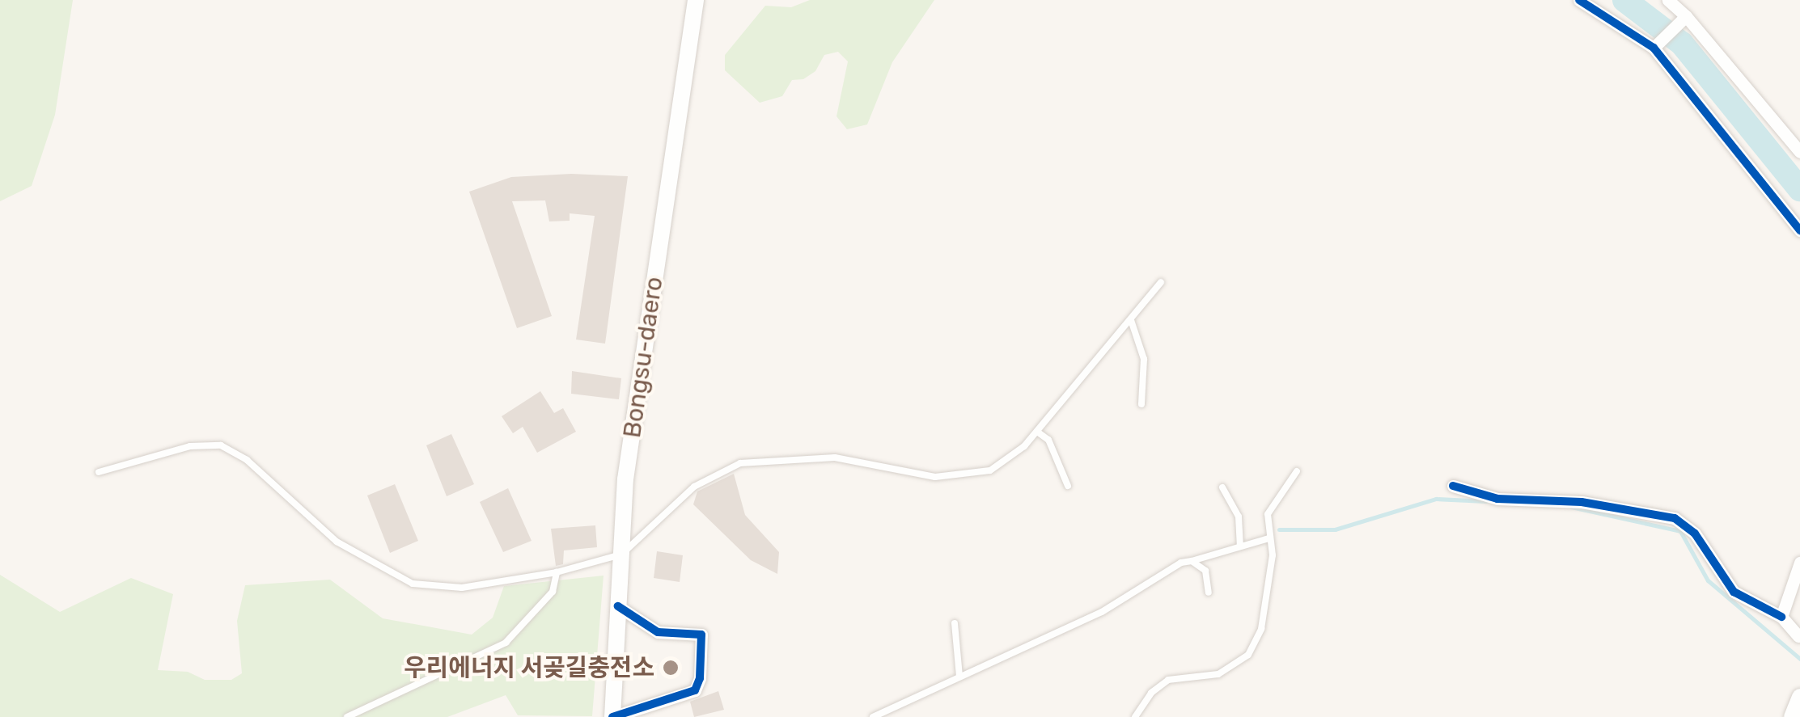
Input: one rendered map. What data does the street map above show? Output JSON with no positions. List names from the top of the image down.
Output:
{
  "streets": {
    "main road": ["Bongsu-daero"]
  },
  "places": ["우리에너지 서곶길충전소"]
}
